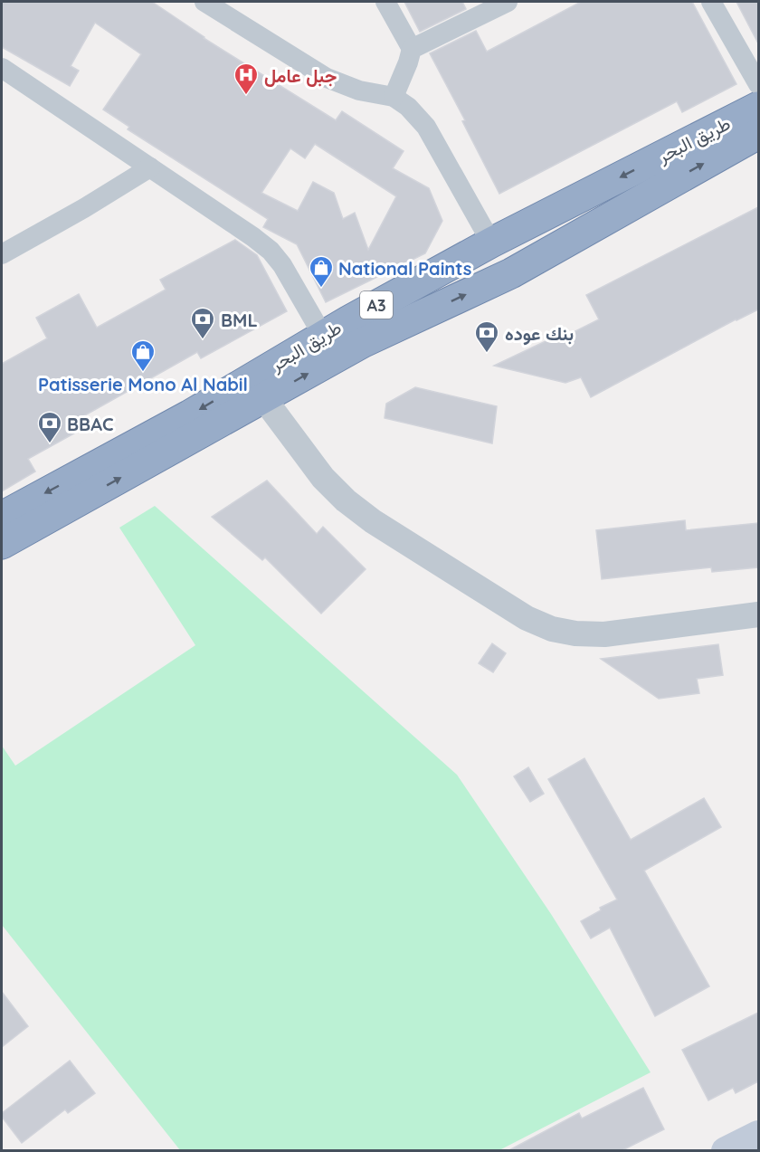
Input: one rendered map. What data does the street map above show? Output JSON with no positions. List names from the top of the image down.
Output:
{
  "streets": {
    "highway": ["طريق البحر", "A3"]
  },
  "places": {
    "hospital": ["جبل عامل"],
    "shop": ["National Paints", "Patisserie Mono Al Nabil"],
    "bank": ["BML", "بنك عوده", "BBAC"]
  }
}
